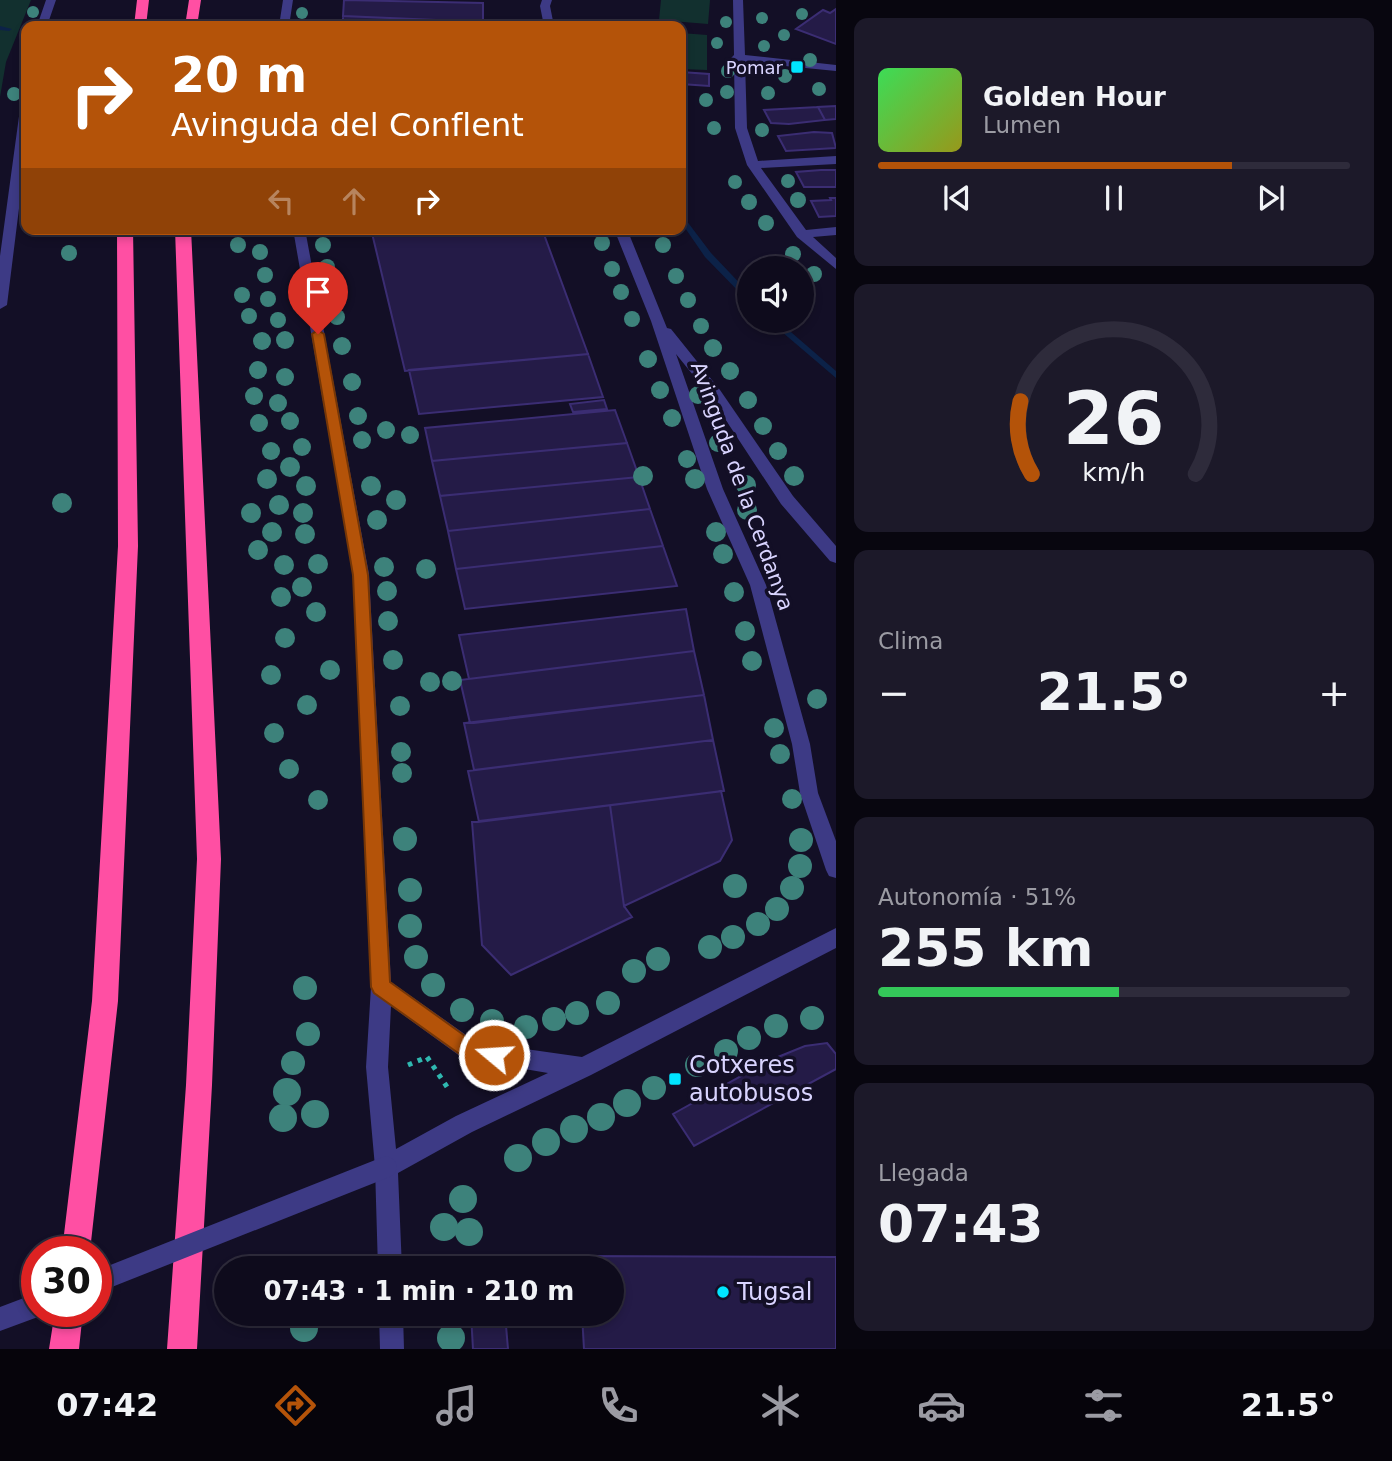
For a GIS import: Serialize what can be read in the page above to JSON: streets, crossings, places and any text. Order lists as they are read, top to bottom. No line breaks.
{"streets":{"street":["Avinguda de la Cerdanya"]},"places":{"transit":["Pomar","Cotxeres autobusos"],"other":["Tugsal"]},"page":{"turn":["20 m","Avinguda del Conflent"],"song":["Golden Hour","Lumen"],"tile":["Clima",["Autonomía · 51%","255 km"],["Llegada","07:43"]],"heat":["−","21.5°","+"],"limit":"30","trip":"07:43 · 1 min · 210 m","tabs":["07:42","21.5°"],"gauge":["26","km/h"]}}
